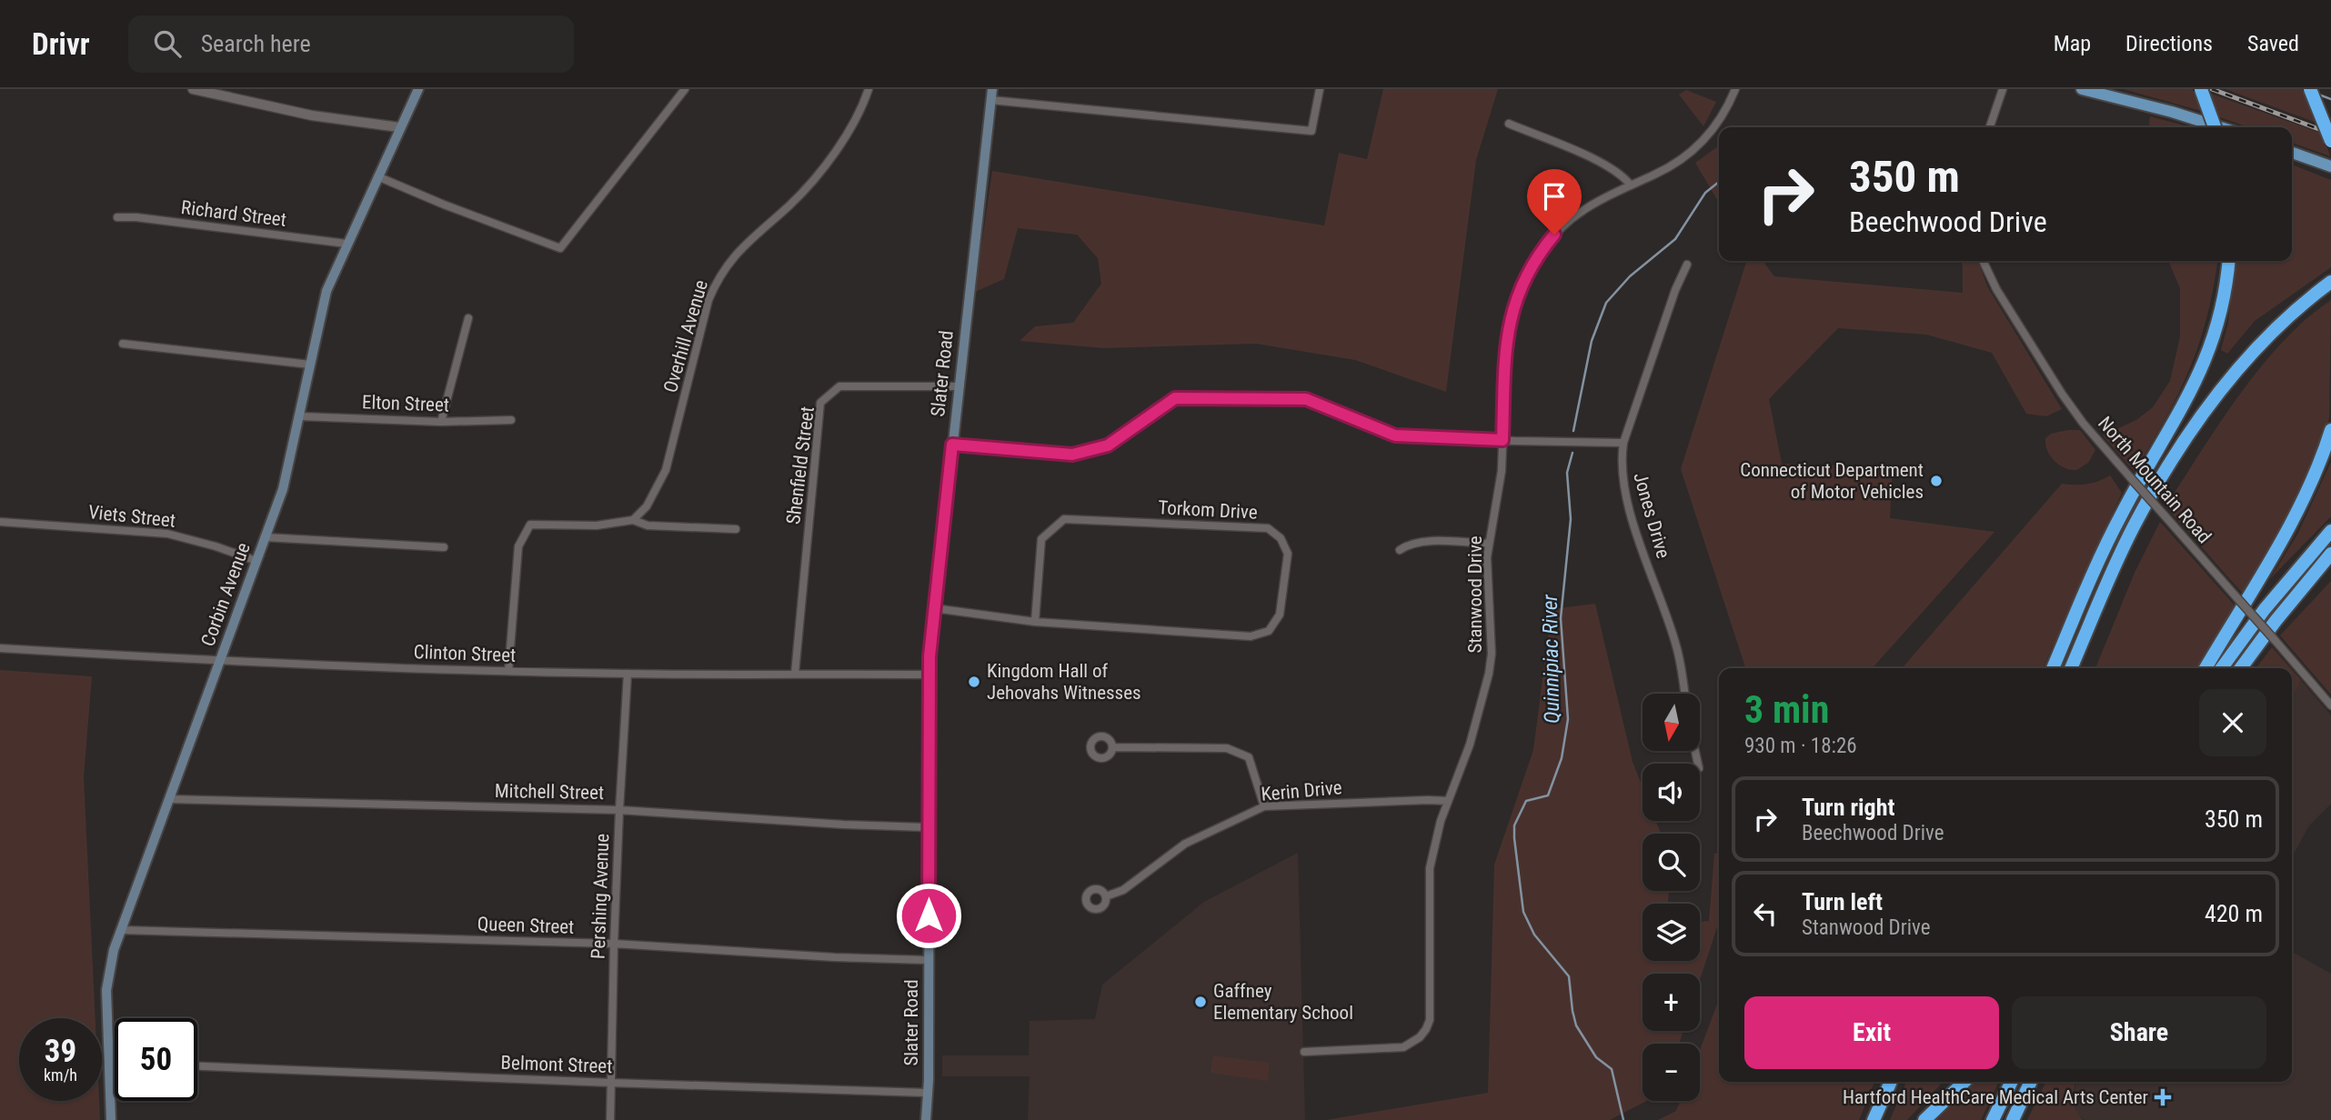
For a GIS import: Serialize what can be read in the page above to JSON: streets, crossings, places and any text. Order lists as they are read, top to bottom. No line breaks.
{"streets":{"main road":["Slater Road","Corbin Avenue"],"street":["Richard Street","Overhill Avenue","Elton Street","Shenfield Street","North Mountain Road","Torkom Drive","Jones Drive","Viets Street","Stanwood Drive","Clinton Street","Kerin Drive","Mitchell Street","Pershing Avenue","Queen Street","Belmont Street"]},"crossings":[["Richard Street","Corbin Avenue"],["Slater Road","Shenfield Street"],["Slater Road","Torkom Drive"],["Slater Road","Clinton Street"],["Slater Road","Mitchell Street"],["Slater Road","Queen Street"],["Slater Road","Belmont Street"],["Elton Street","Corbin Avenue"],["Shenfield Street","Clinton Street"],["Viets Street","Corbin Avenue"],["Corbin Avenue","Clinton Street"],["Corbin Avenue","Mitchell Street"],["Corbin Avenue","Queen Street"],["Stanwood Drive","Kerin Drive"],["Clinton Street","Pershing Avenue"],["Mitchell Street","Pershing Avenue"],["Pershing Avenue","Queen Street"],["Pershing Avenue","Belmont Street"]],"water":["Quinnipiac River"],"places":{"other":["Connecticut Department of Motor Vehicles","Kingdom Hall of Jehovahs Witnesses","Gaffney Elementary School"],"health":["Hartford HealthCare Medical Arts Center"]},"north":"bottom","page":{"header":"Drivr","search":"Search here","nav":["Map","Directions","Saved"],"turn":["350 m","Beechwood Drive"],"heading":["3 min","930 m · 18:26"],"map_buttons":["+","−"],"list":[{"name":"Turn right","note":"Beechwood Drive","value":"350 m"},{"name":"Turn left","note":"Stanwood Drive","value":"420 m"}],"buttons":["Exit","Share"],"speed":"39 km/h","limit":"50"}}
